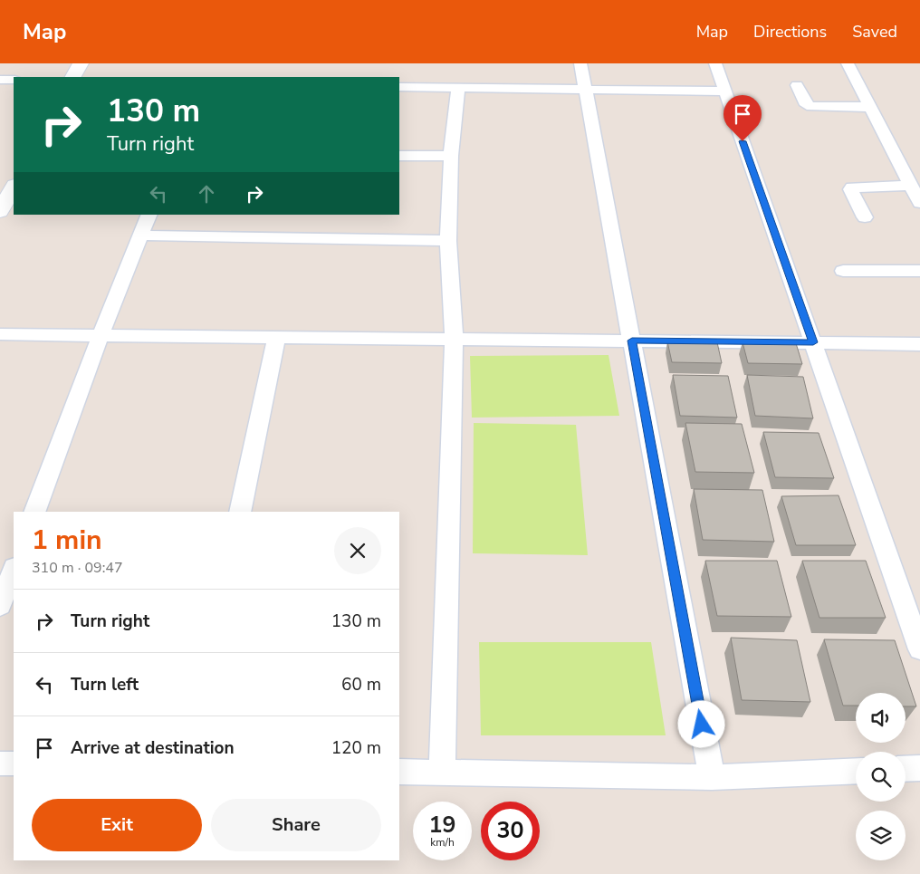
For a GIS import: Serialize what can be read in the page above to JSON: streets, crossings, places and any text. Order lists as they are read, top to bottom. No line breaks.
{"page":{"header":"Map","nav":["Map","Directions","Saved"],"turn":["130 m","Turn right"],"heading":["1 min","310 m · 09:47"],"list":[{"name":"Turn right","value":"130 m"},{"name":"Turn left","value":"60 m"},{"name":"Arrive at destination","value":"120 m"}],"buttons":["Exit","Share"],"speed":"19 km/h","limit":"30"}}
